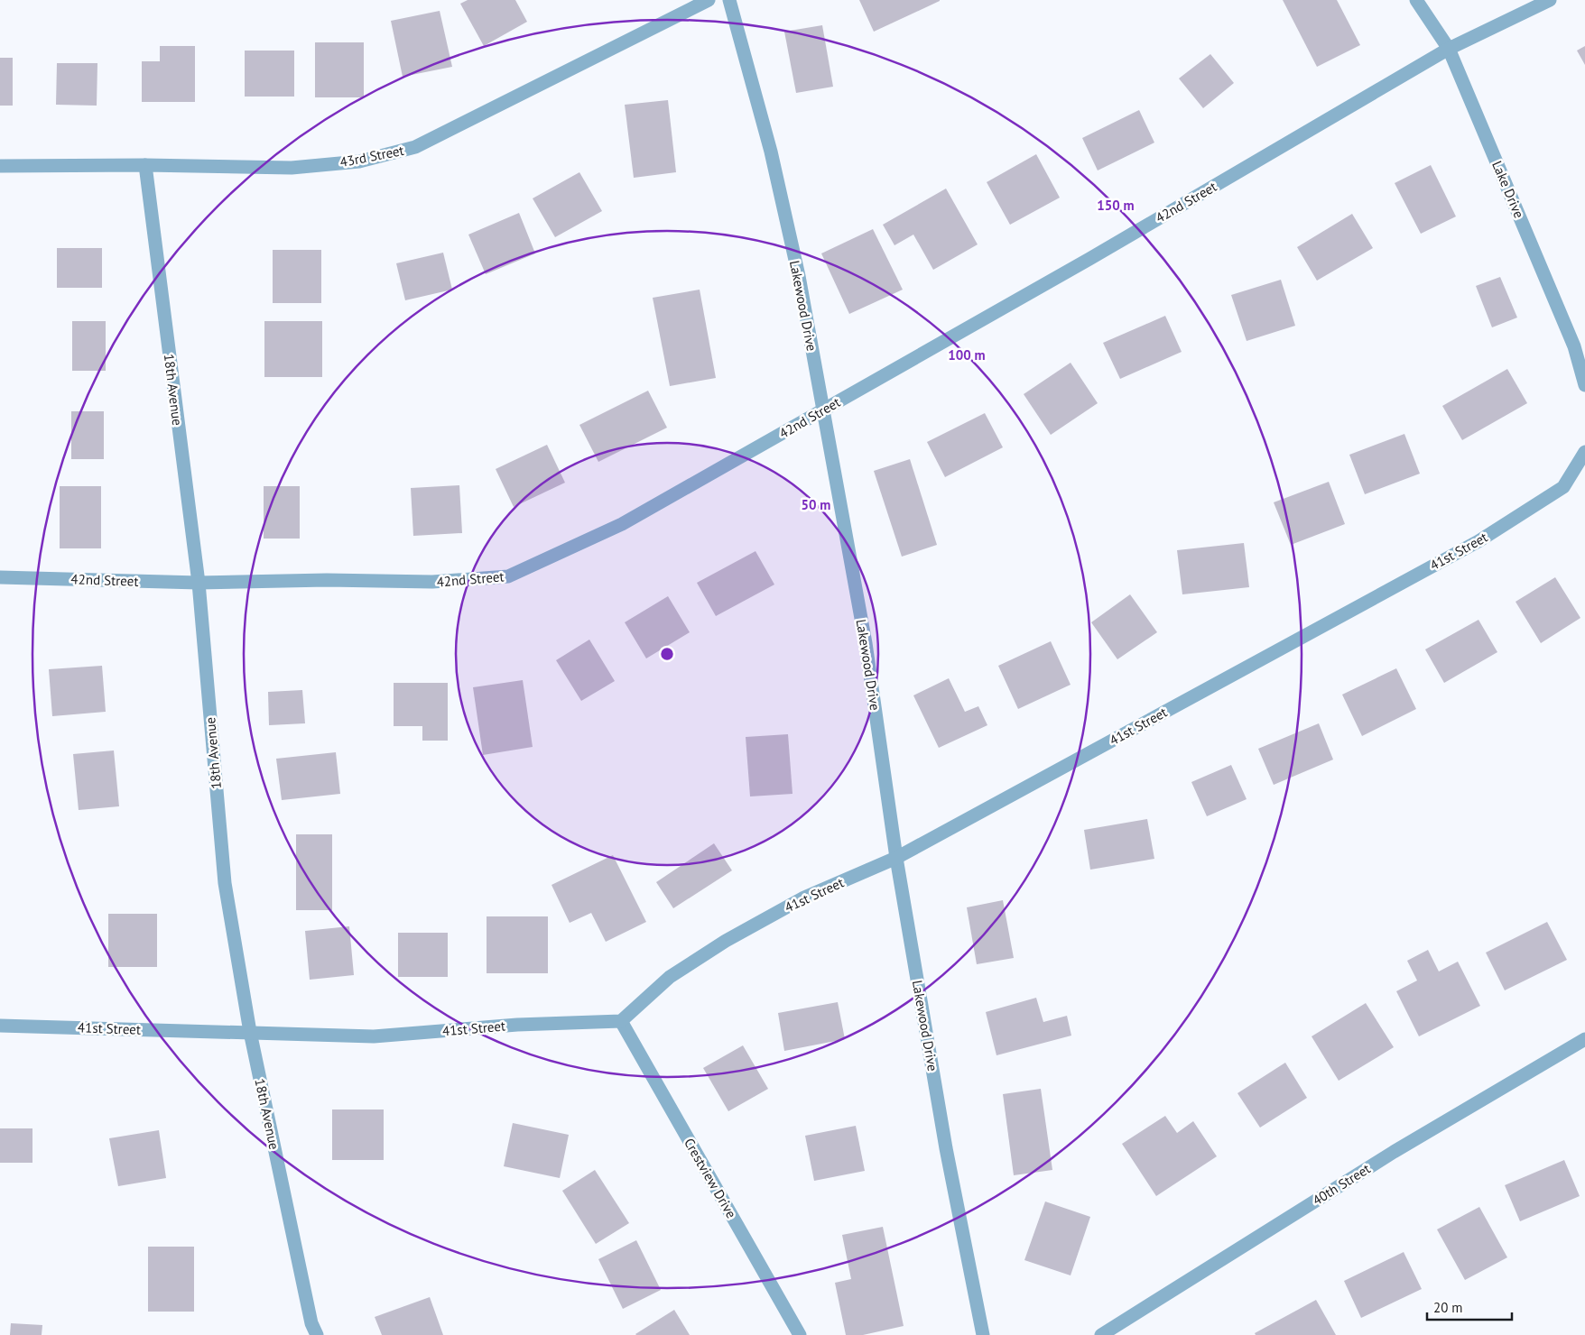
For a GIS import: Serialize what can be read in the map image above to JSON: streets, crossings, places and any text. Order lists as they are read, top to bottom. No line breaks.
{"streets":{"street":["43rd Street","Lake Drive","42nd Street","Lakewood Drive","18th Avenue","41st Street","Crestview Drive","40th Street"]},"crossings":[["43rd Street","18th Avenue"],["Lake Drive","42nd Street"],["42nd Street","Lakewood Drive"],["42nd Street","18th Avenue"],["Lakewood Drive","41st Street"],["18th Avenue","41st Street"],["41st Street","Crestview Drive"]],"scale_bar":"20 m","rings":["150 m","100 m","50 m"]}
